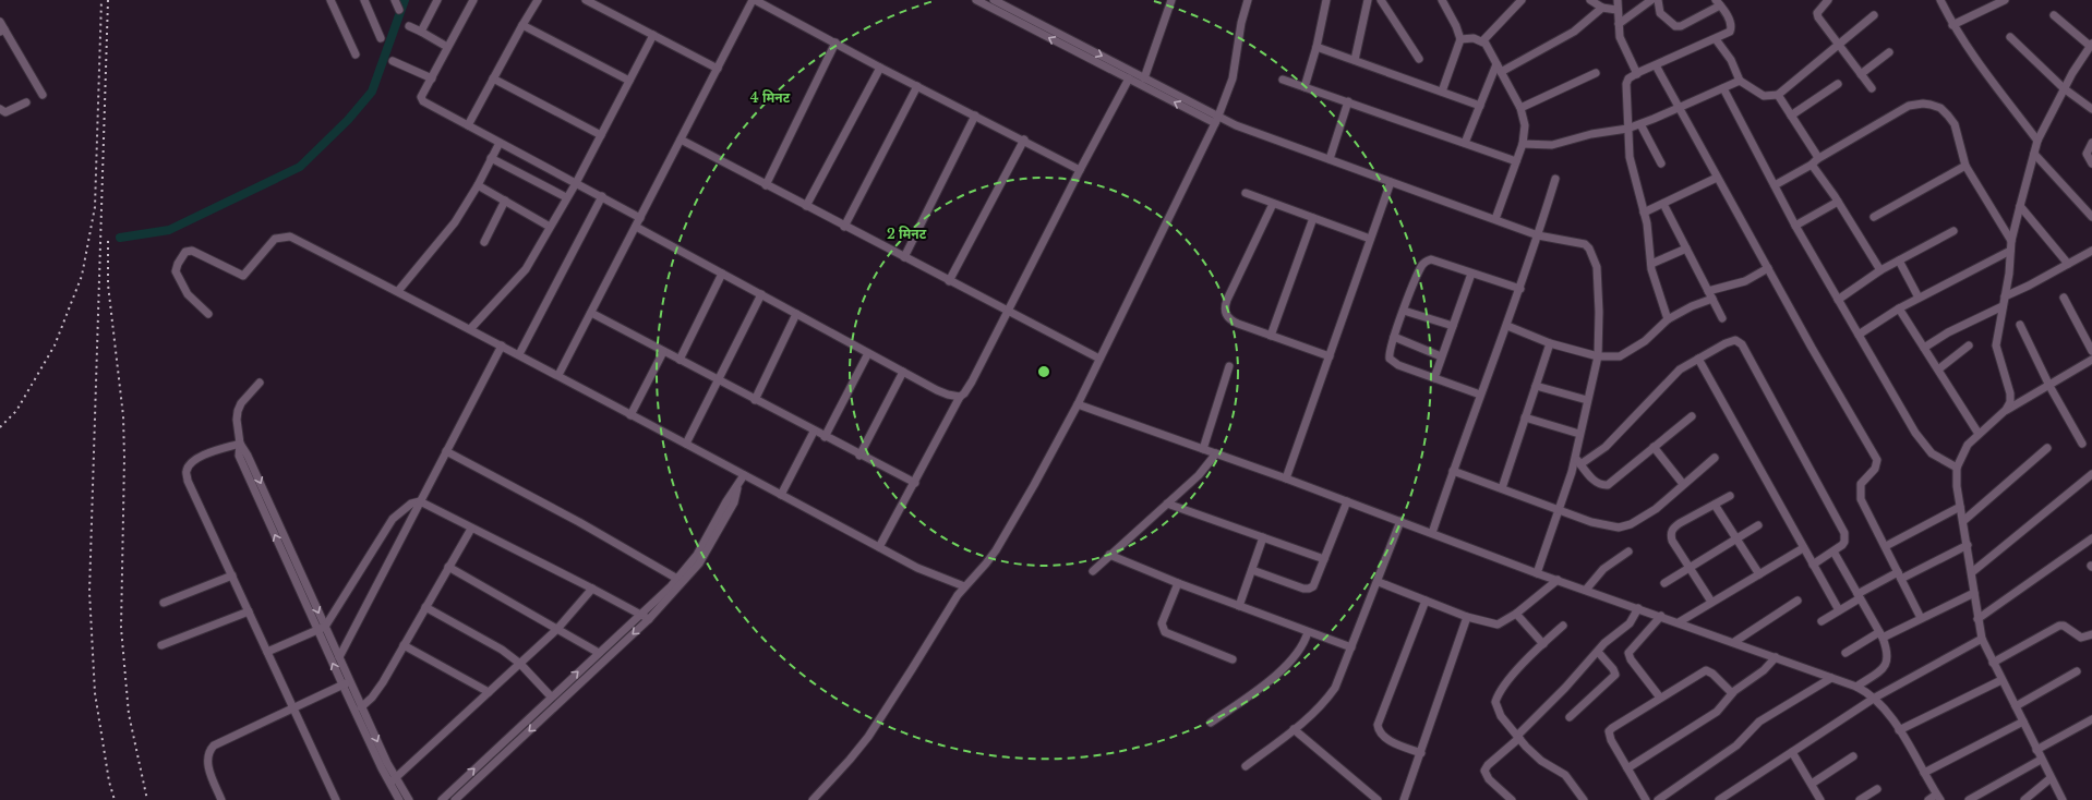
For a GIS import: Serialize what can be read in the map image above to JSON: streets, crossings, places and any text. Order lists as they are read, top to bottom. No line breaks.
{"rings":["4 मिनट","2 मिनट"]}
